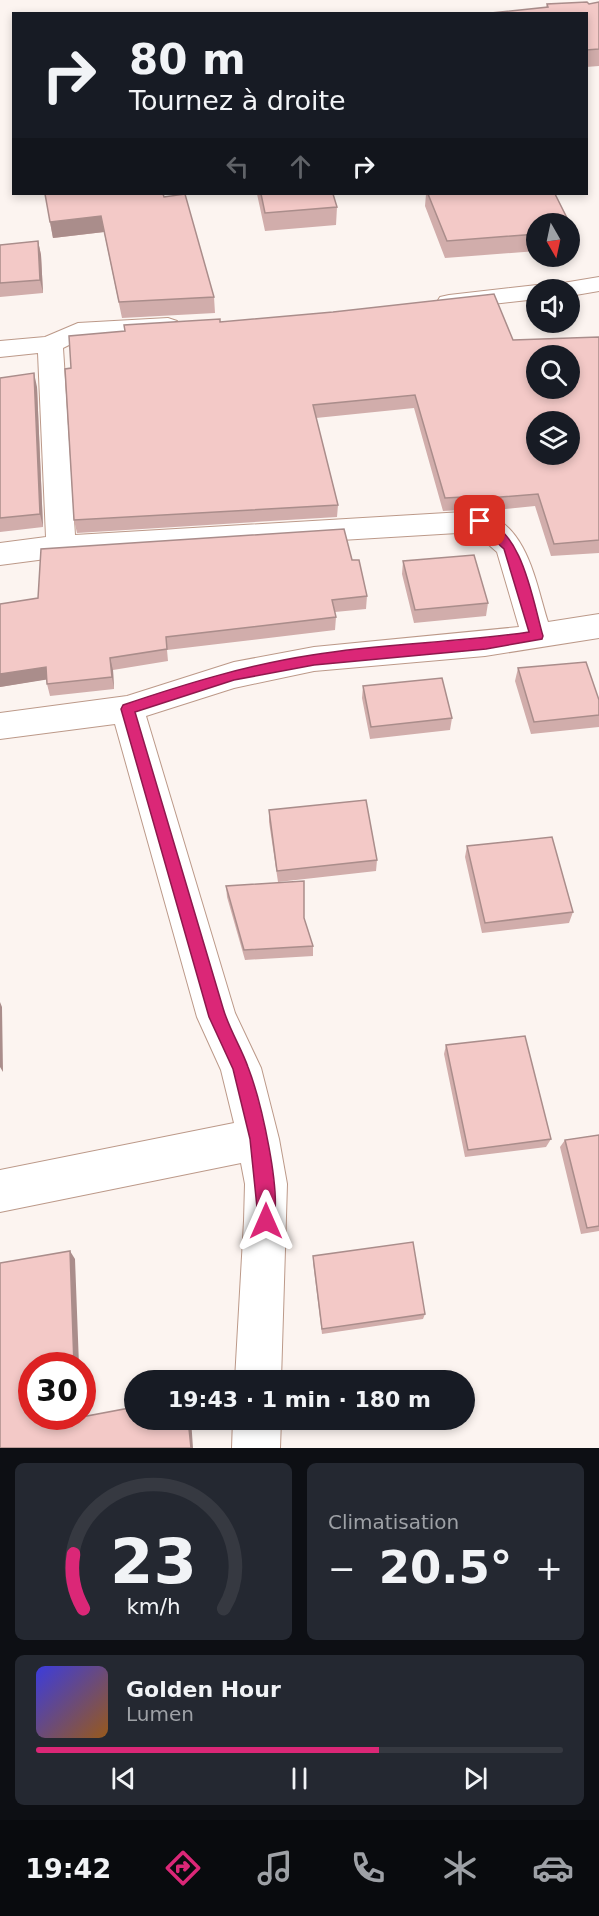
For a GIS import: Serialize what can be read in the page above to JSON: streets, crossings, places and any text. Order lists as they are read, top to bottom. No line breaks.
{"north":"bottom","page":{"turn":["80 m","Tournez à droite"],"limit":"30","trip":"19:43 · 1 min · 180 m","tile":"Climatisation","heat":["−","20.5°","+"],"song":["Golden Hour","Lumen"],"tabs":"19:42","gauge":["23","km/h"]}}
